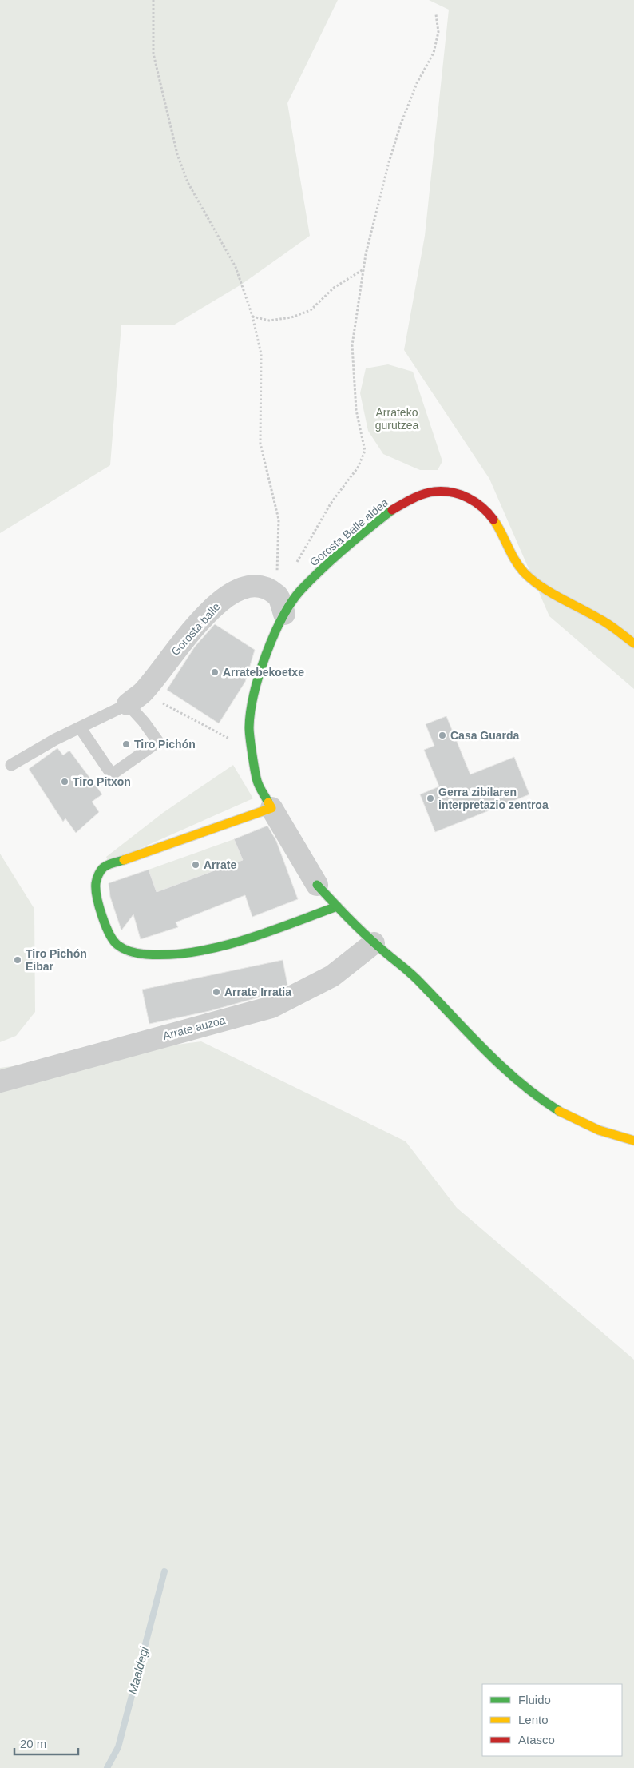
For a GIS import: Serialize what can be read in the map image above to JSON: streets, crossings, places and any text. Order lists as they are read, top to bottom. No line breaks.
{"streets":{"street":["Gorosta Balle aldea","Gorosta balle","Arrate auzoa"]},"crossings":[["Gorosta Balle aldea","Gorosta balle"]],"water":["Maaldegi"],"parks":["Arrateko gurutzea"],"places":["Arratebekoetxe","Casa Guarda","Tiro Pichón","Tiro Pitxon","Gerra zibilaren interpretazio zentroa","Arrate","Tiro Pichón Eibar","Arrate Irratia"],"legend":["Fluido","Lento","Atasco"],"scale_bar":"20 m"}
